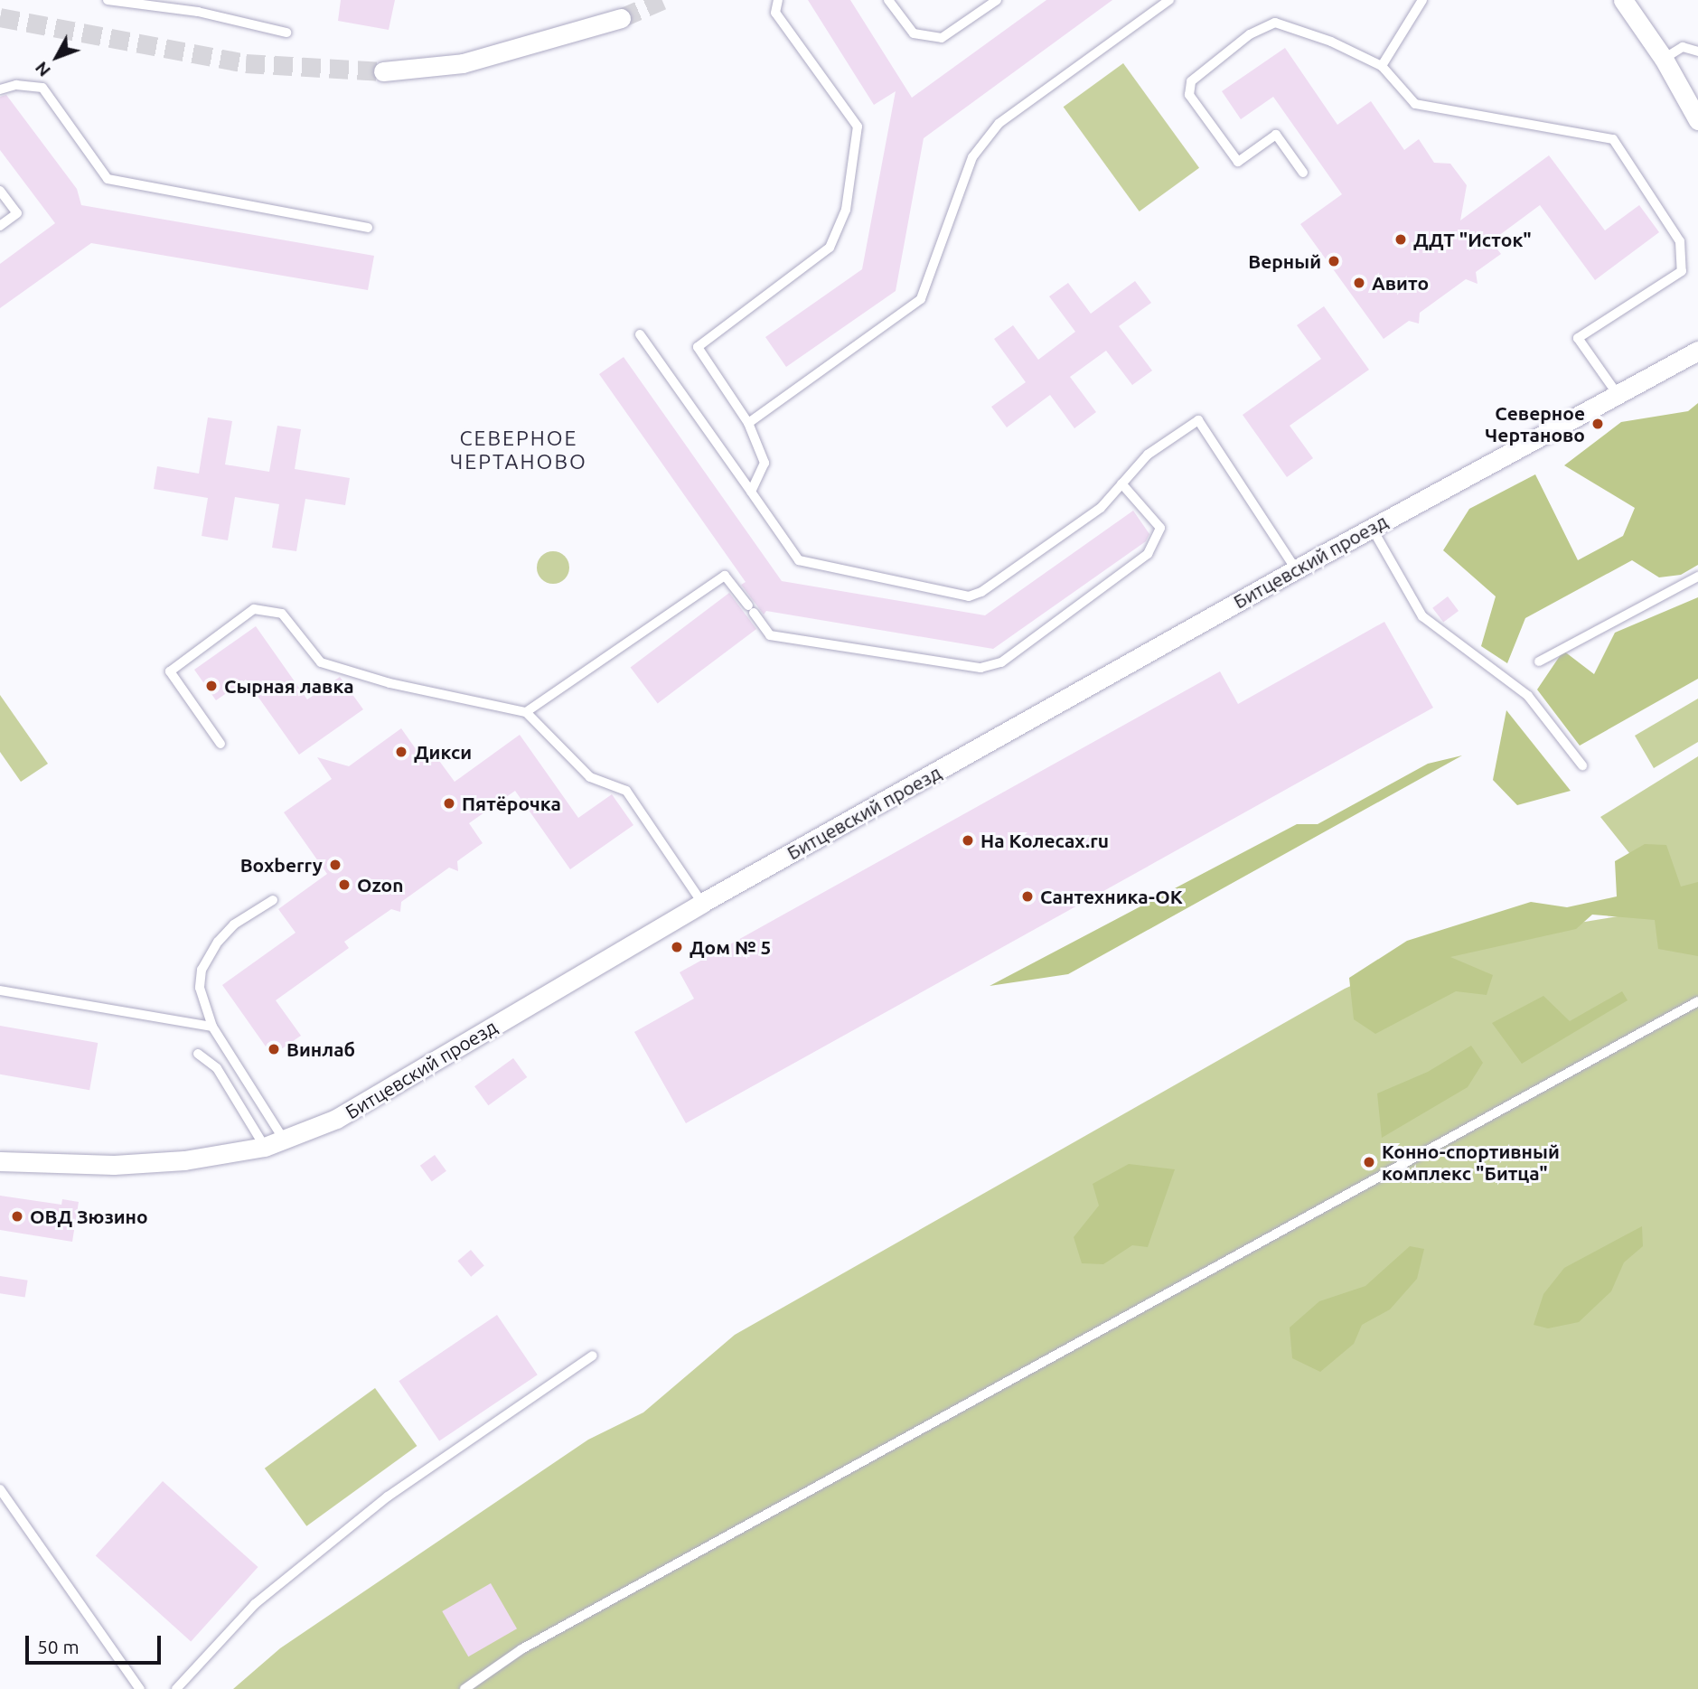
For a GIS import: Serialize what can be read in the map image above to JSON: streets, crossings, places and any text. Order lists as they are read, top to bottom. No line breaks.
{"streets":{"street":["Битцевский проезд"]},"districts":["СЕВЕРНОЕ ЧЕРТАНОВО"],"places":["ДДТ \"Исток\"","Верный","Авито","Северное Чертаново","Сырная лавка","Дикси","Пятёрочка","На Колесах.ru","Boxberry","Ozon","Сантехника-ОК","Дом № 5","Винлаб","Конно-спортивный комплекс \"Битца\"","ОВД Зюзино"],"scale_bar":"50 m","north":"bottom left"}
